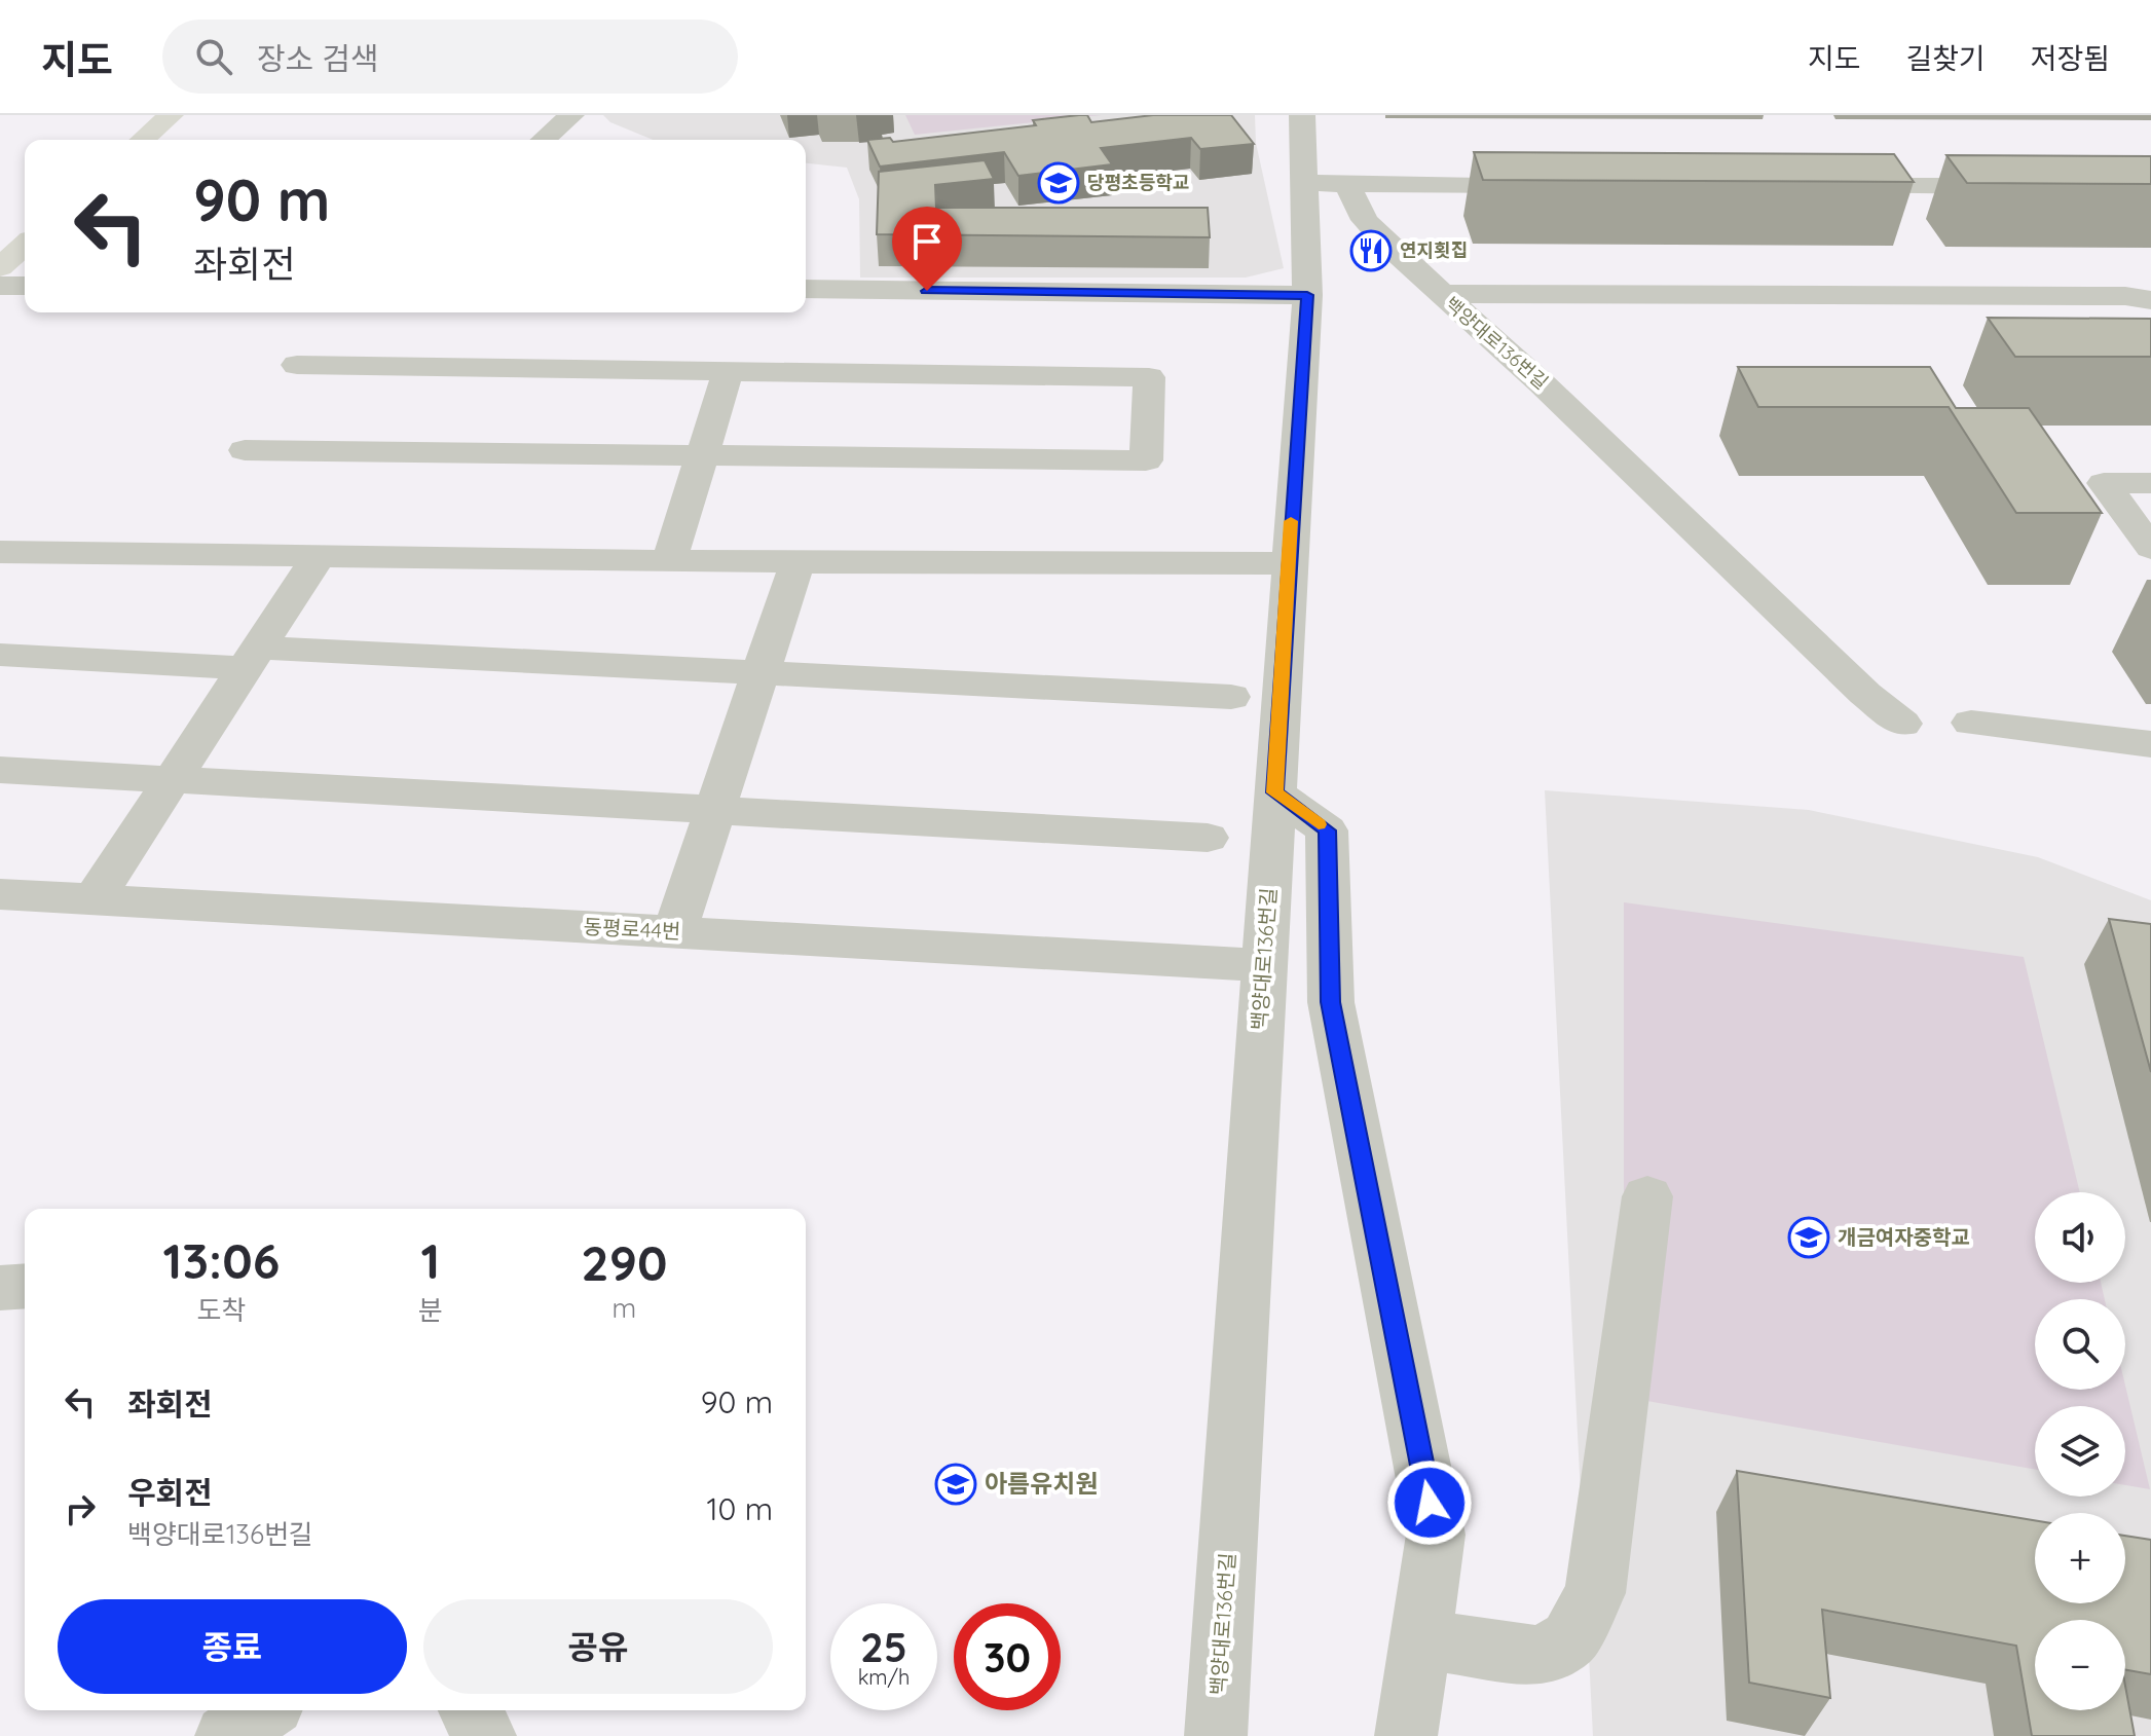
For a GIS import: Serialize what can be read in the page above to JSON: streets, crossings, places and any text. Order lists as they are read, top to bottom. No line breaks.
{"streets":{"street":["백양대로136번길","동평로44번"]},"crossings":[["백양대로136번길","동평로44번"]],"places":{"school or university":["당평초등학교","개금여자중학교","아름유치원"],"restaurant":["연지횟집"]},"page":{"header":"지도","search":"장소 검색","nav":["지도","길찾기","저장됨"],"turn":["90 m","좌회전"],"map_buttons":["+","−"],"eta":["13:06","도착","1","분","290","m"],"list":[{"name":"좌회전","value":"90 m"},{"name":"우회전","note":"백양대로136번길","value":"10 m"}],"buttons":["종료","공유"],"speed":"25 km/h","limit":"30"}}
